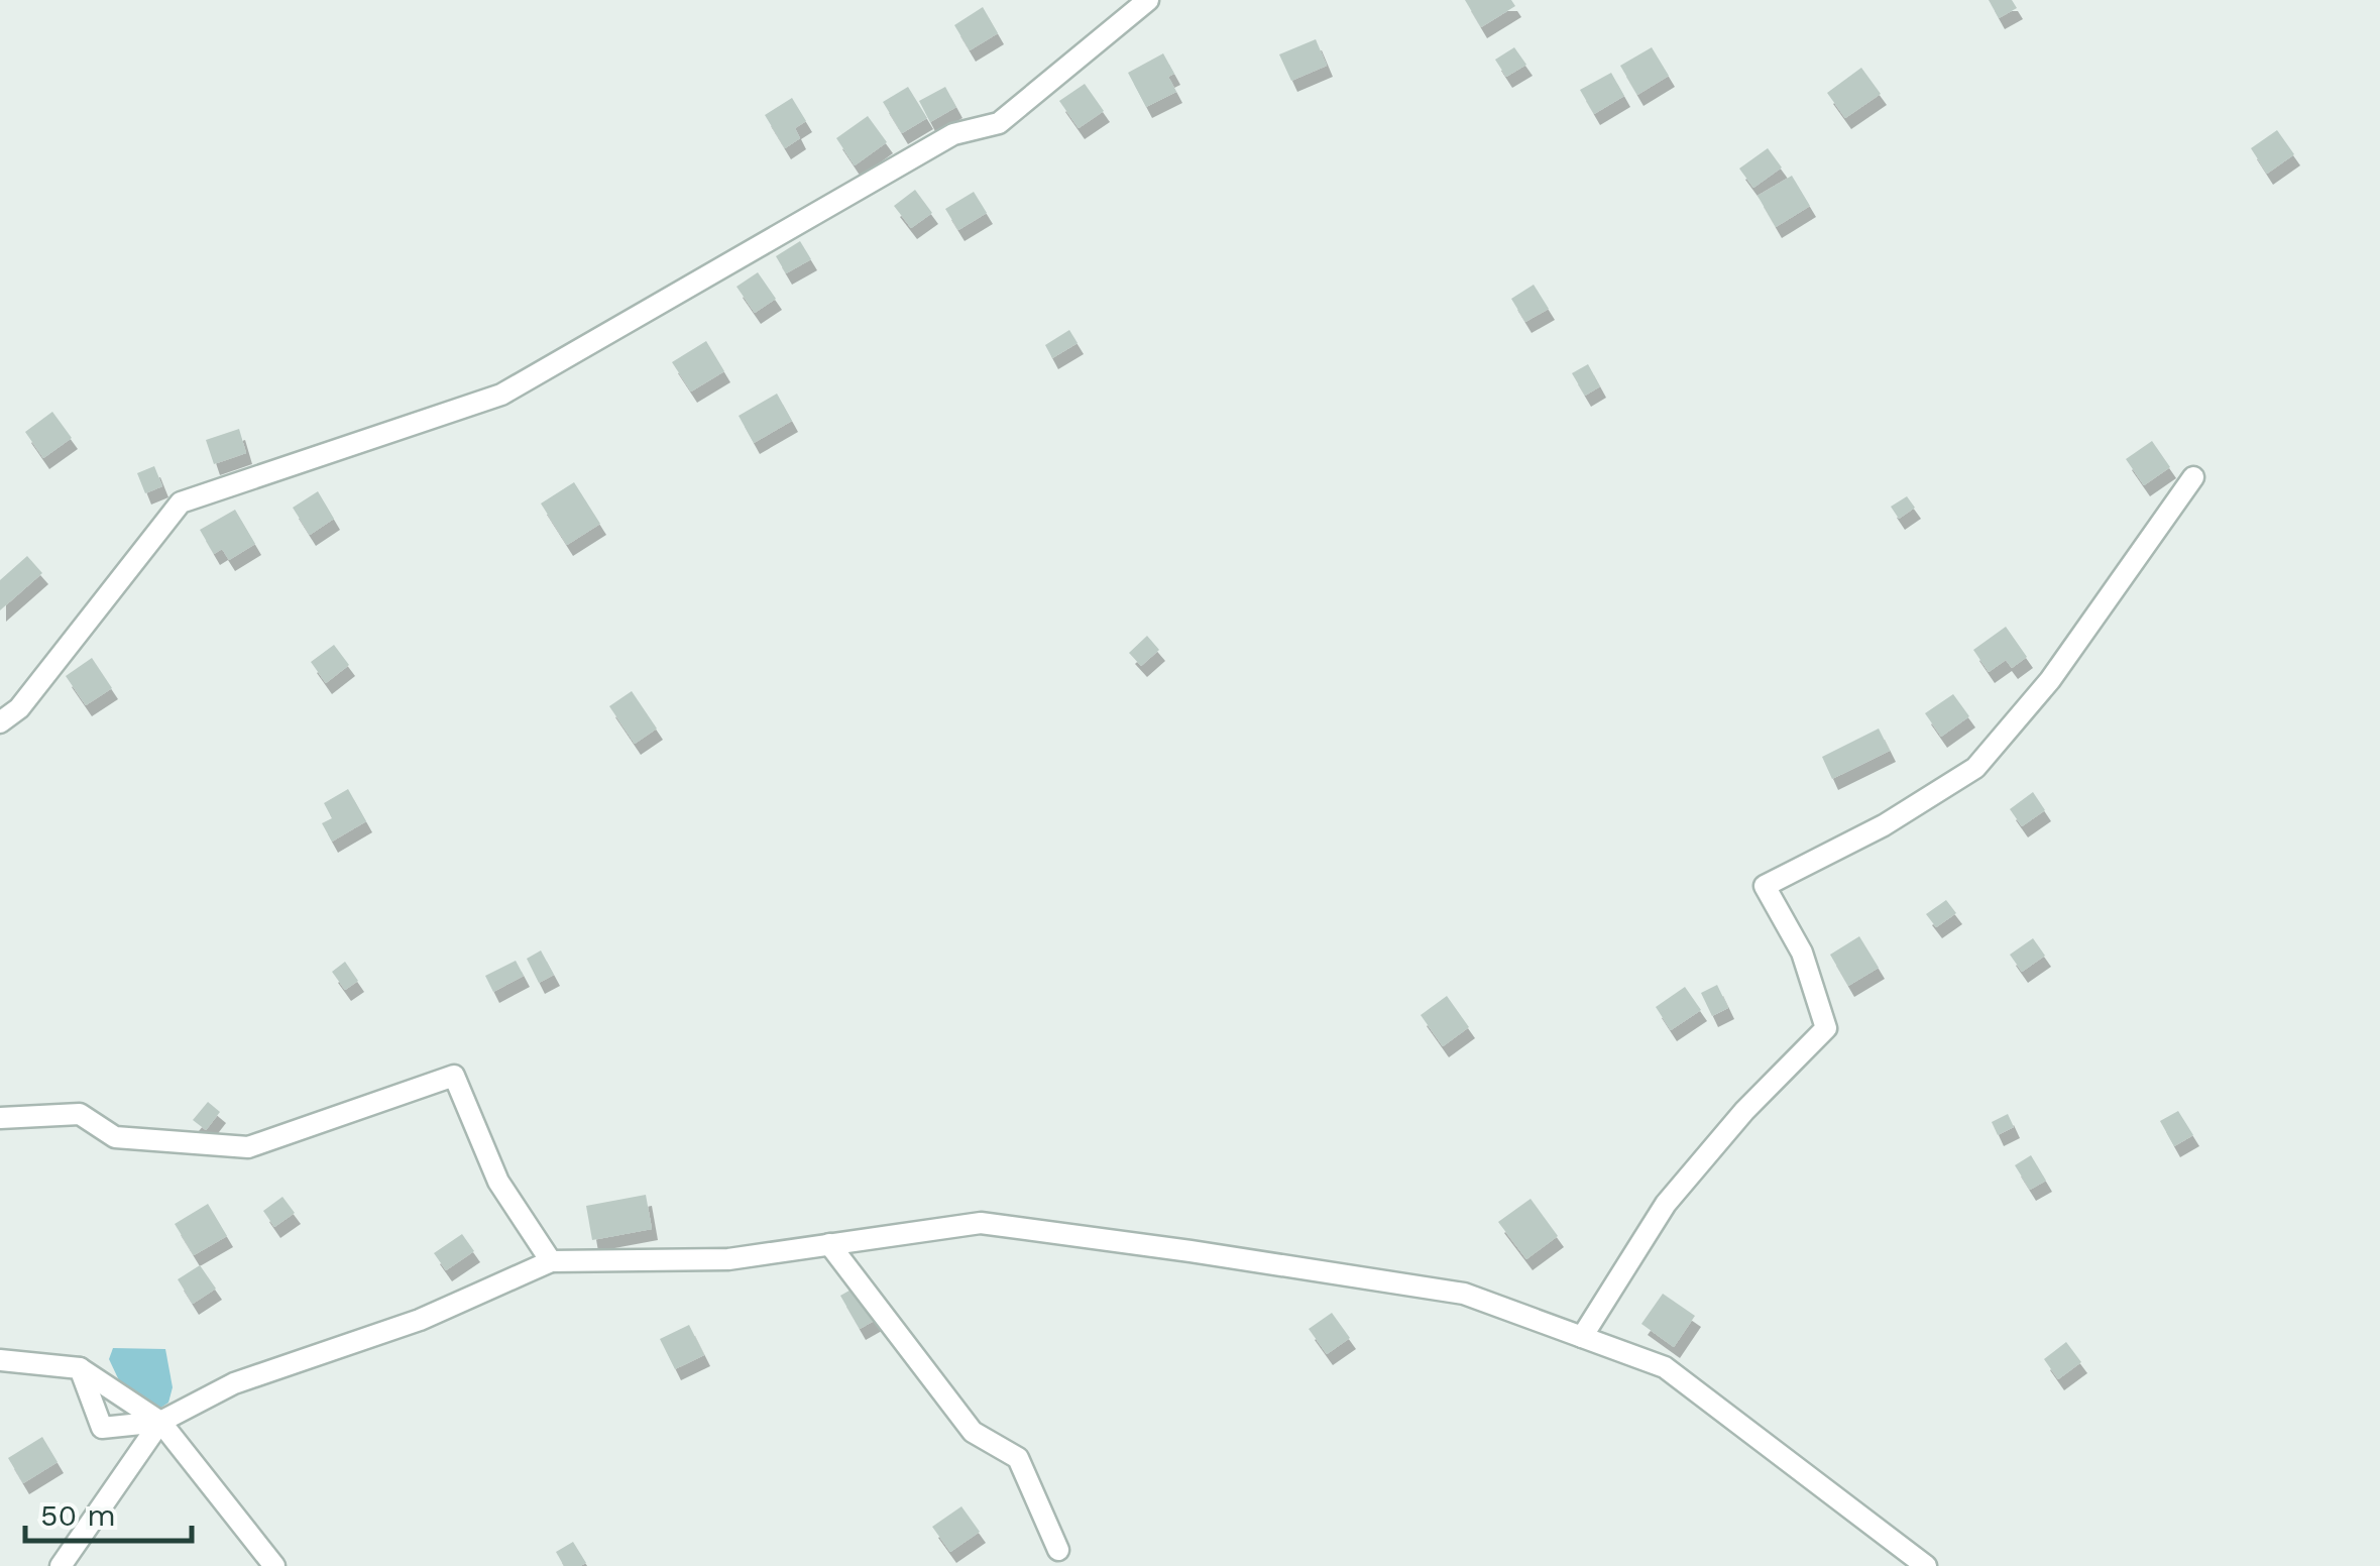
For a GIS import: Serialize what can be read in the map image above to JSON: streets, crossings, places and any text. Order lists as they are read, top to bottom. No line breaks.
{"scale_bar":"50 m"}
